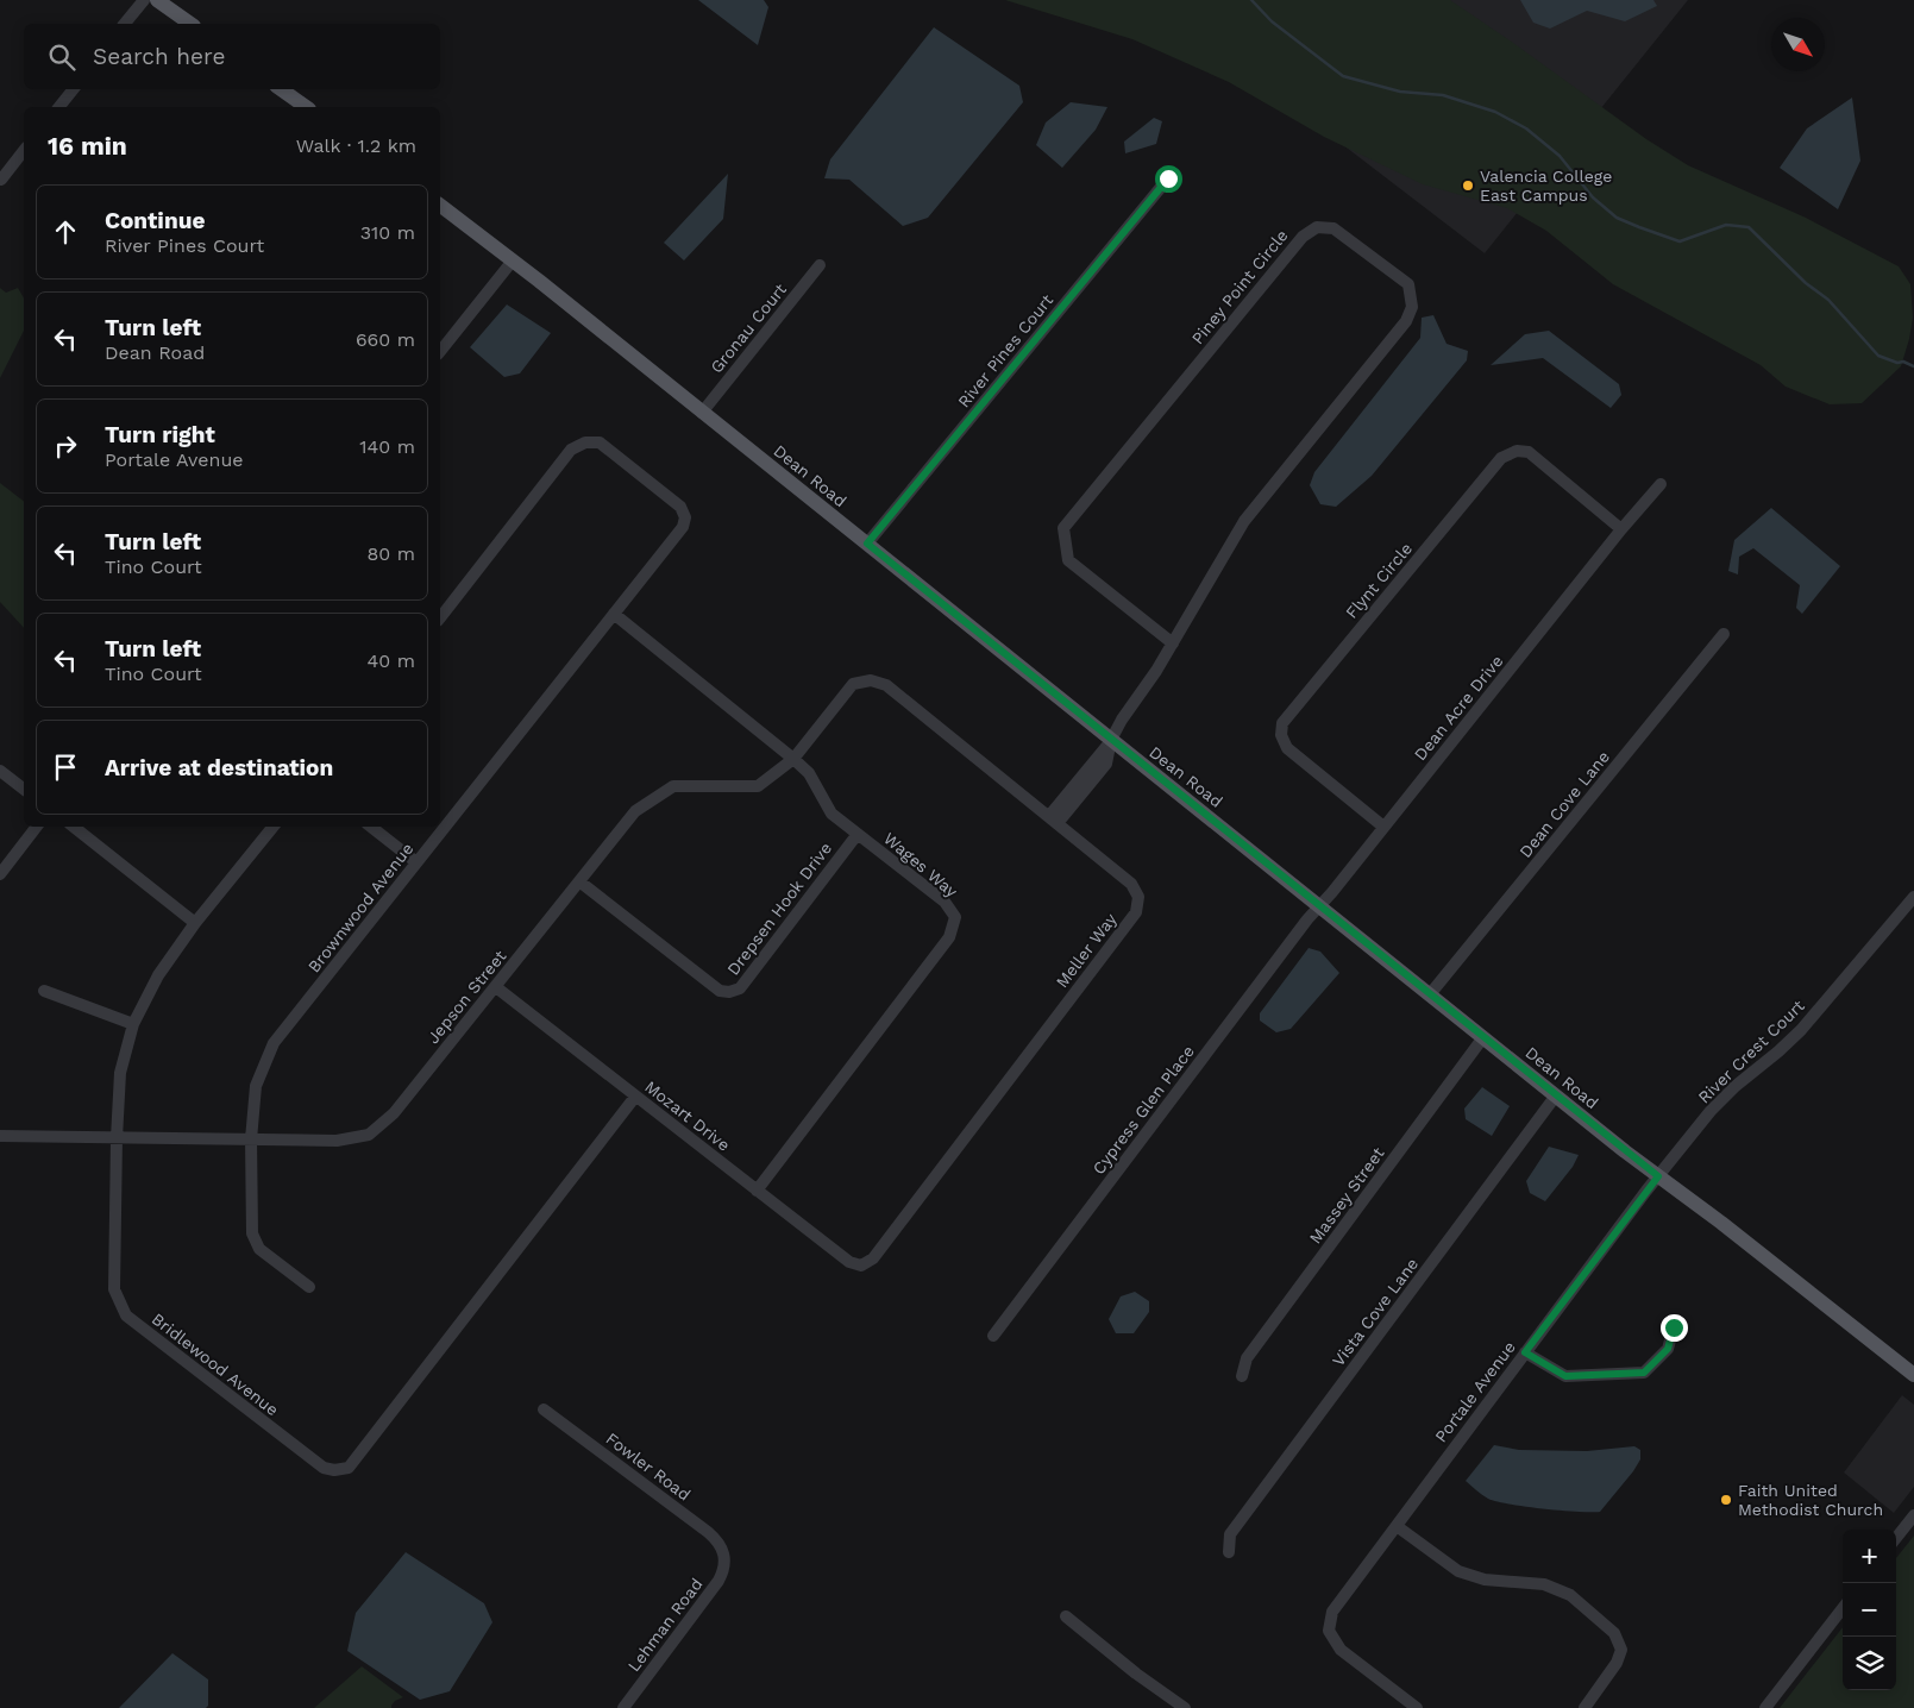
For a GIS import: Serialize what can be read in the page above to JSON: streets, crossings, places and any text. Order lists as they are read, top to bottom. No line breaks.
{"streets":{"main road":["Dean Road"],"street":["Piney Point Circle","Gronau Court","River Pines Court","Flynt Circle","Dean Acre Drive","Dean Cove Lane","Wages Way","Brownwood Avenue","Drepsen Hook Drive","Meller Way","Jepson Street","River Crest Court","Cypress Glen Place","Mozart Drive","Massey Street","Vista Cove Lane","Bridlewood Avenue","Portale Avenue","Fowler Road","Lehman Road"]},"crossings":[["Piney Point Circle","Dean Road"],["Piney Point Circle","Meller Way"],["Gronau Court","Dean Road"],["River Pines Court","Dean Road"],["Dean Road","Dean Acre Drive"],["Dean Road","Dean Cove Lane"],["Dean Road","River Crest Court"],["Dean Road","Cypress Glen Place"],["Dean Road","Massey Street"],["Dean Road","Vista Cove Lane"],["Dean Road","Portale Avenue"],["Flynt Circle","Dean Acre Drive"],["Dean Acre Drive","Cypress Glen Place"],["Wages Way","Brownwood Avenue"],["Wages Way","Drepsen Hook Drive"],["Wages Way","Jepson Street"],["Wages Way","Mozart Drive"],["Brownwood Avenue","Jepson Street"],["Drepsen Hook Drive","Jepson Street"],["Meller Way","Jepson Street"],["Meller Way","Mozart Drive"],["Jepson Street","Mozart Drive"],["Jepson Street","Bridlewood Avenue"],["River Crest Court","Portale Avenue"],["Mozart Drive","Bridlewood Avenue"],["Fowler Road","Lehman Road"]],"places":["Valencia College East Campus","Faith United Methodist Church"],"north":"bottom right","page":{"search":"Search here","heading":["16 min","Walk · 1.2 km"],"list":[["Continue","River Pines Court","310 m"],["Turn left","Dean Road","660 m"],["Turn right","Portale Avenue","140 m"],["Turn left","Tino Court","80 m"],["Turn left","Tino Court","40 m"],"Arrive at destination"],"map_buttons":["+","−"]}}
